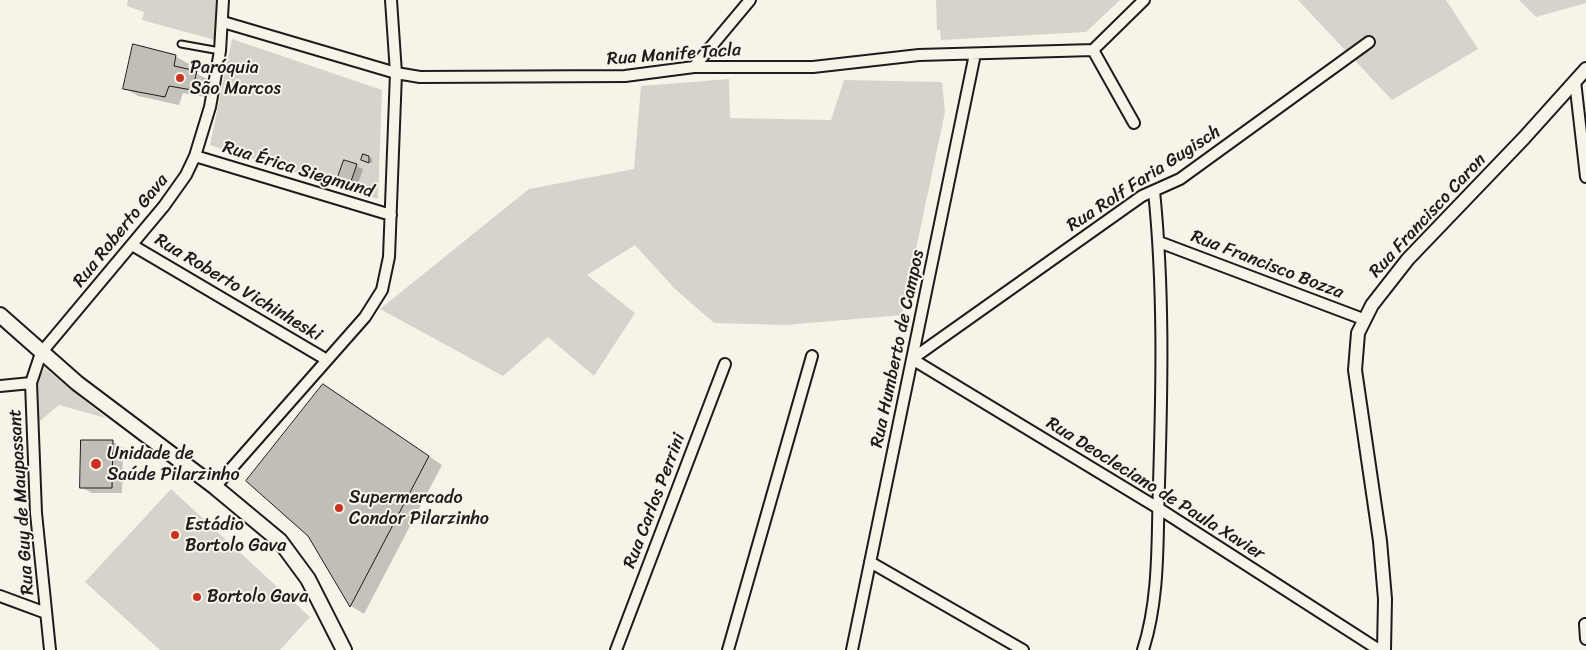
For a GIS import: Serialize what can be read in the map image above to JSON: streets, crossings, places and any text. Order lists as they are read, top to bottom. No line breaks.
{"streets":{"street":["Rua Manife Tacla","Rua Érica Siegmund","Rua Rolf Faria Gugisch","Rua Francisco Caron","Rua Roberto Gava","Rua Francisco Bozza","Rua Roberto Vichinheski","Rua Humberto de Campos","Rua Deocleciano de Paula Xavier","Rua Carlos Perrini","Rua Guy de Maupassant"]},"crossings":[["Rua Manife Tacla","Rua Roberto Gava"],["Rua Manife Tacla","Rua Humberto de Campos"],["Rua Érica Siegmund","Rua Roberto Gava"],["Rua Rolf Faria Gugisch","Rua Humberto de Campos"],["Rua Rolf Faria Gugisch","Rua Deocleciano de Paula Xavier"],["Rua Francisco Caron","Rua Francisco Bozza"],["Rua Roberto Gava","Rua Roberto Vichinheski"],["Rua Roberto Gava","Rua Guy de Maupassant"],["Rua Humberto de Campos","Rua Deocleciano de Paula Xavier"]],"places":["Paróquia São Marcos","Unidade de Saúde Pilarzinho","Supermercado Condor Pilarzinho","Estádio Bortolo Gava","Bortolo Gava"]}
